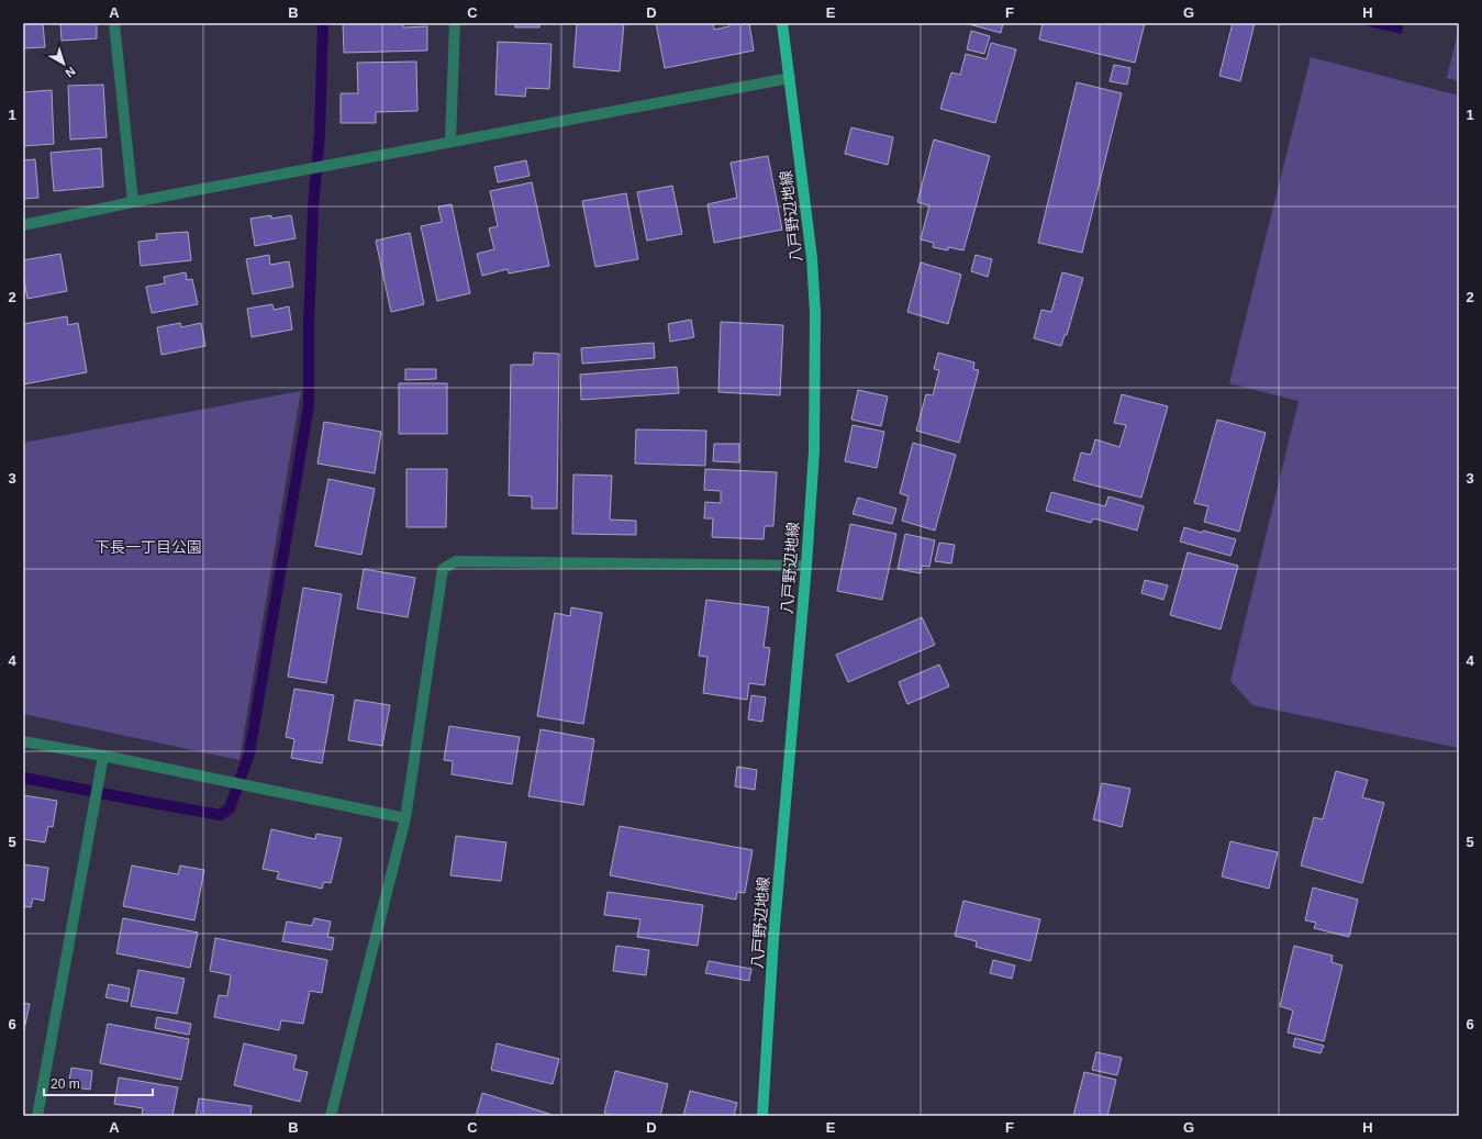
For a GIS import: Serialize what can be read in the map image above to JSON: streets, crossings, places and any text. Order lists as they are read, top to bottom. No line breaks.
{"streets":{"main road":["八戸野辺地線"]},"parks":["下長一丁目公園"],"scale_bar":"20 m","north":"bottom right","grid":{"columns":["A","B","C","D","E","F","G","H"],"rows":["1","2","3","4","5","6"]}}
